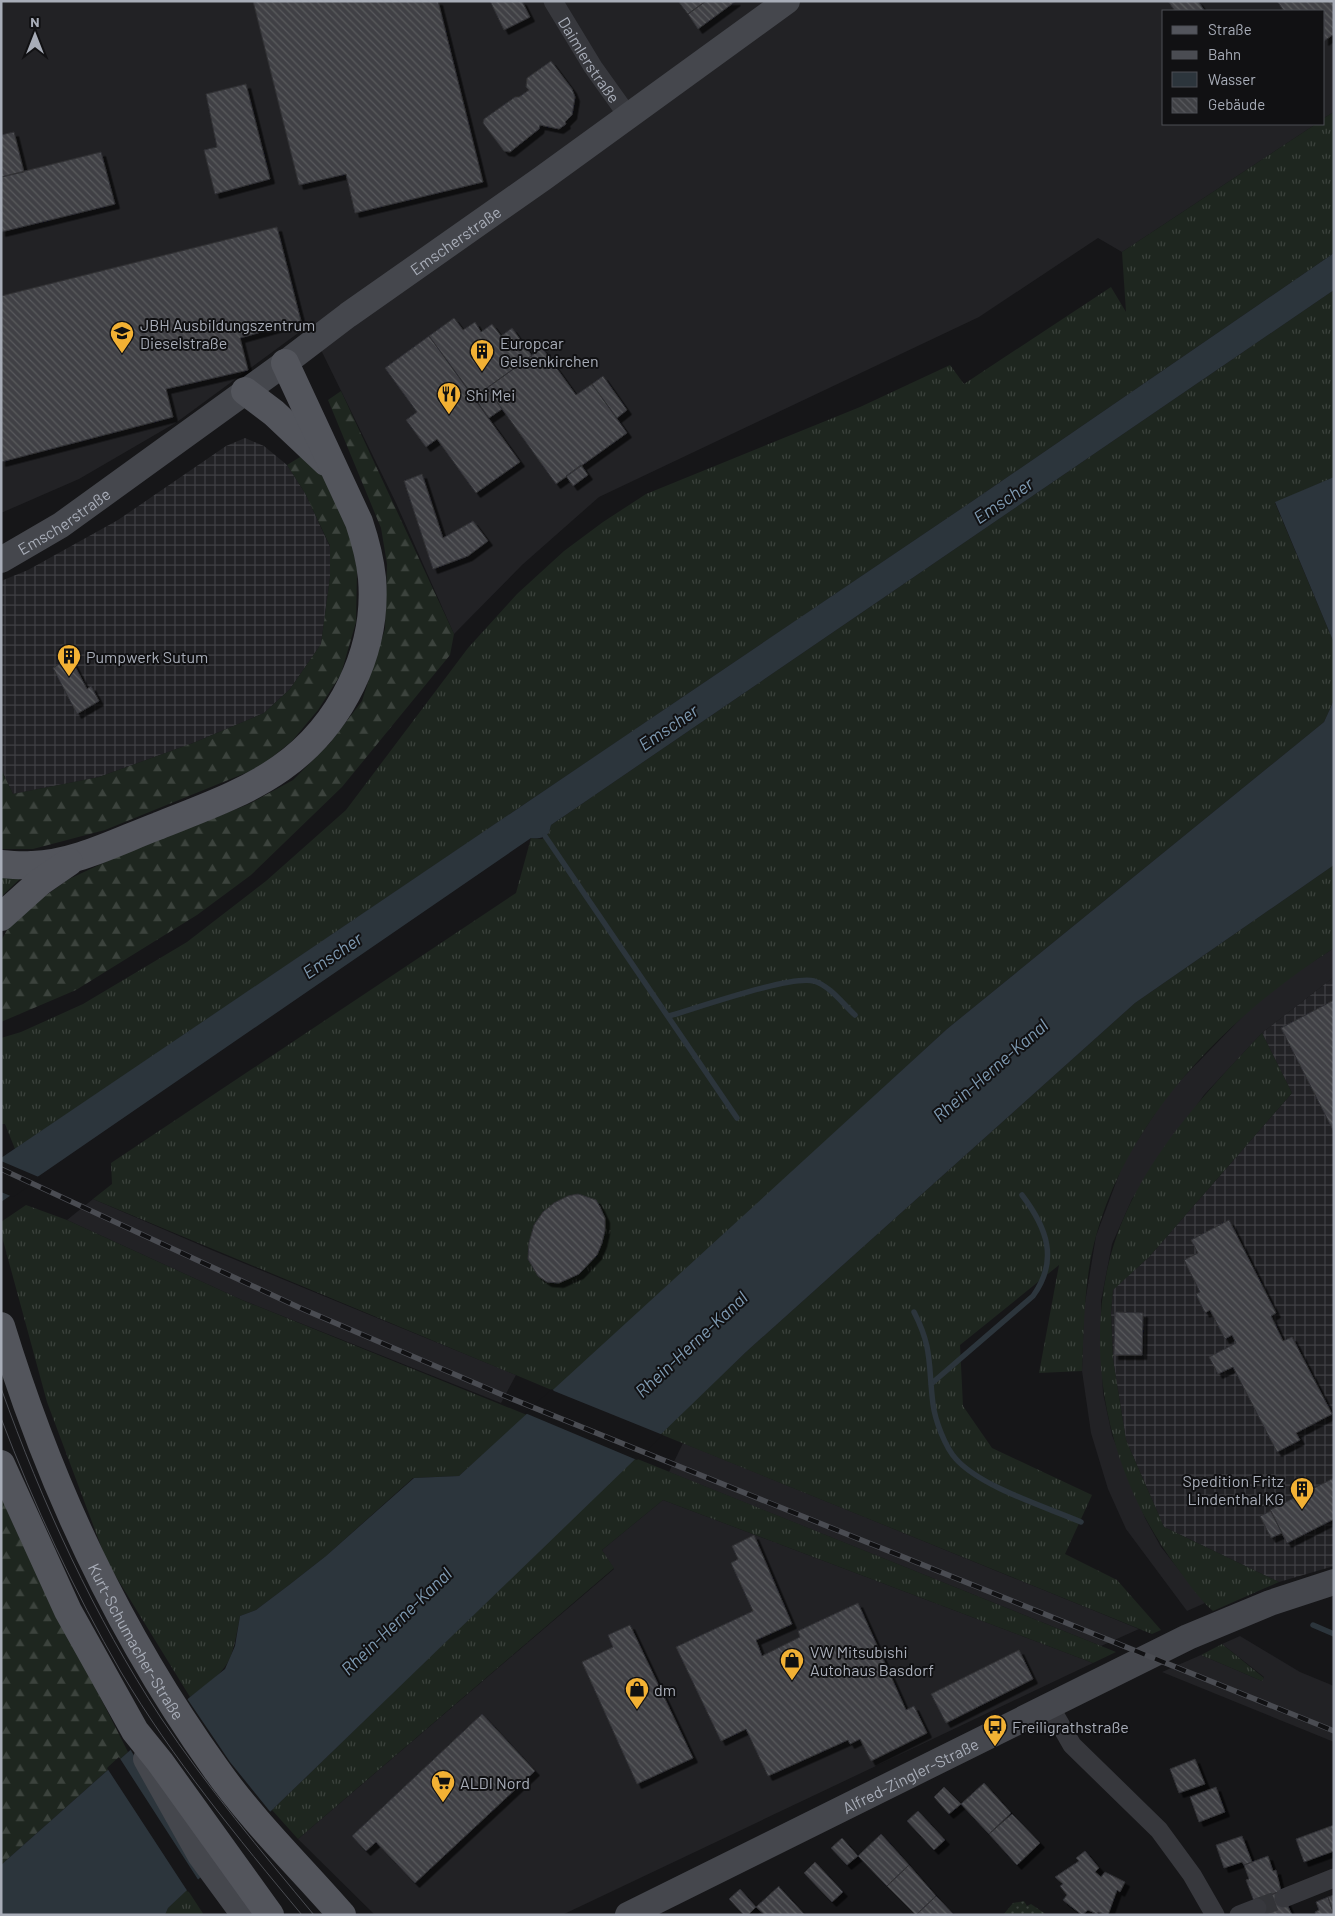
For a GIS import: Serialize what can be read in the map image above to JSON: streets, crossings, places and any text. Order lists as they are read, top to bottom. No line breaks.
{"streets":{"main road":["Kurt-Schumacher-Straße"],"street":["Daimlerstraße","Emscherstraße","Alfred-Zingler-Straße"]},"crossings":[["Daimlerstraße","Emscherstraße"]],"water":["Emscher","Rhein-Herne-Kanal"],"places":{"school or university":["JBH Ausbildungszentrum Dieselstraße"],"building":["Europcar Gelsenkirchen","Pumpwerk Sutum","Spedition Fritz Lindenthal KG"],"restaurant":["Shi Mei"],"shop":["VW Mitsubishi Autohaus Basdorf","dm"],"bus stop":["Freiligrathstraße"],"supermarket":["ALDI Nord"]},"legend":["Straße","Bahn","Wasser","Gebäude"],"north":"top"}
